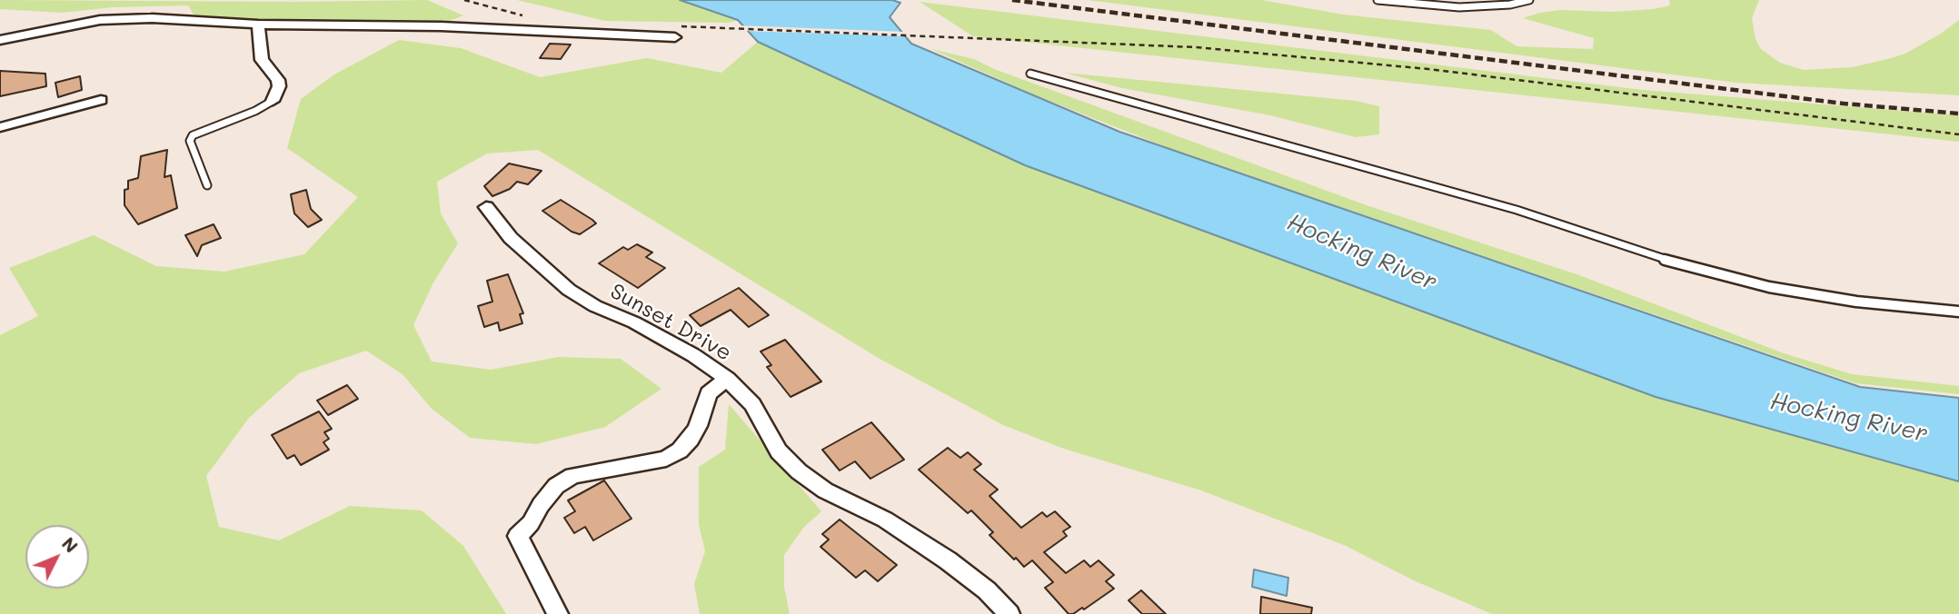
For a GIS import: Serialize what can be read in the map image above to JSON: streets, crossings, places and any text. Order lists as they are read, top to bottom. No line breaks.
{"streets":{"street":["Sunset Drive"]},"water":["Hocking River"],"north":"top right"}
